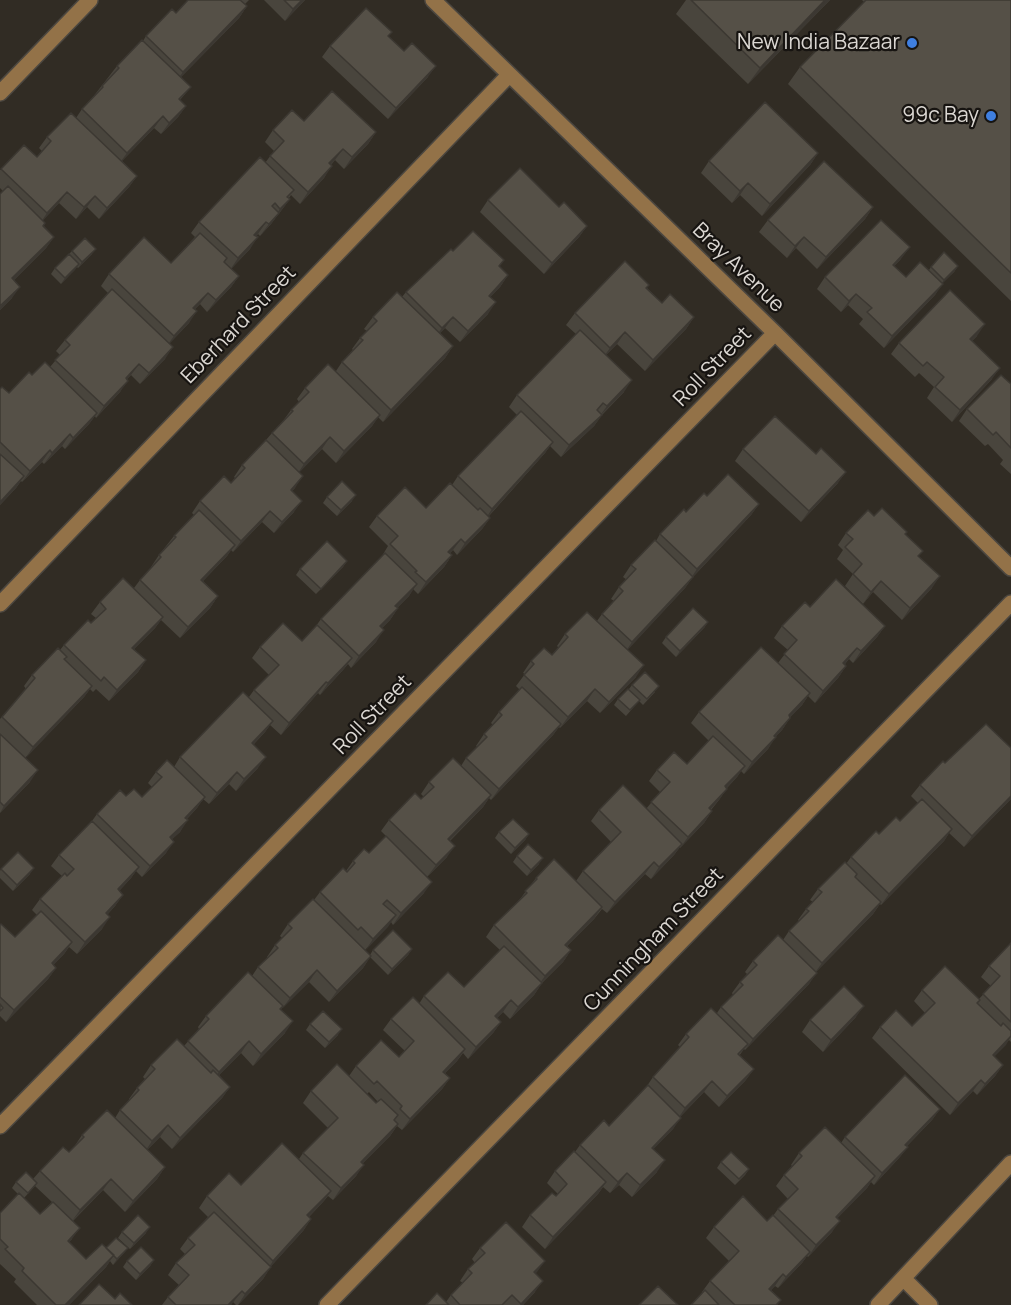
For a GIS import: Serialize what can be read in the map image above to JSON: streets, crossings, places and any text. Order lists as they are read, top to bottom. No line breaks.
{"streets":{"street":["Bray Avenue","Eberhard Street","Roll Street","Cunningham Street"]},"crossings":[["Bray Avenue","Eberhard Street"],["Bray Avenue","Roll Street"]],"places":["New India Bazaar","99c Bay"]}
